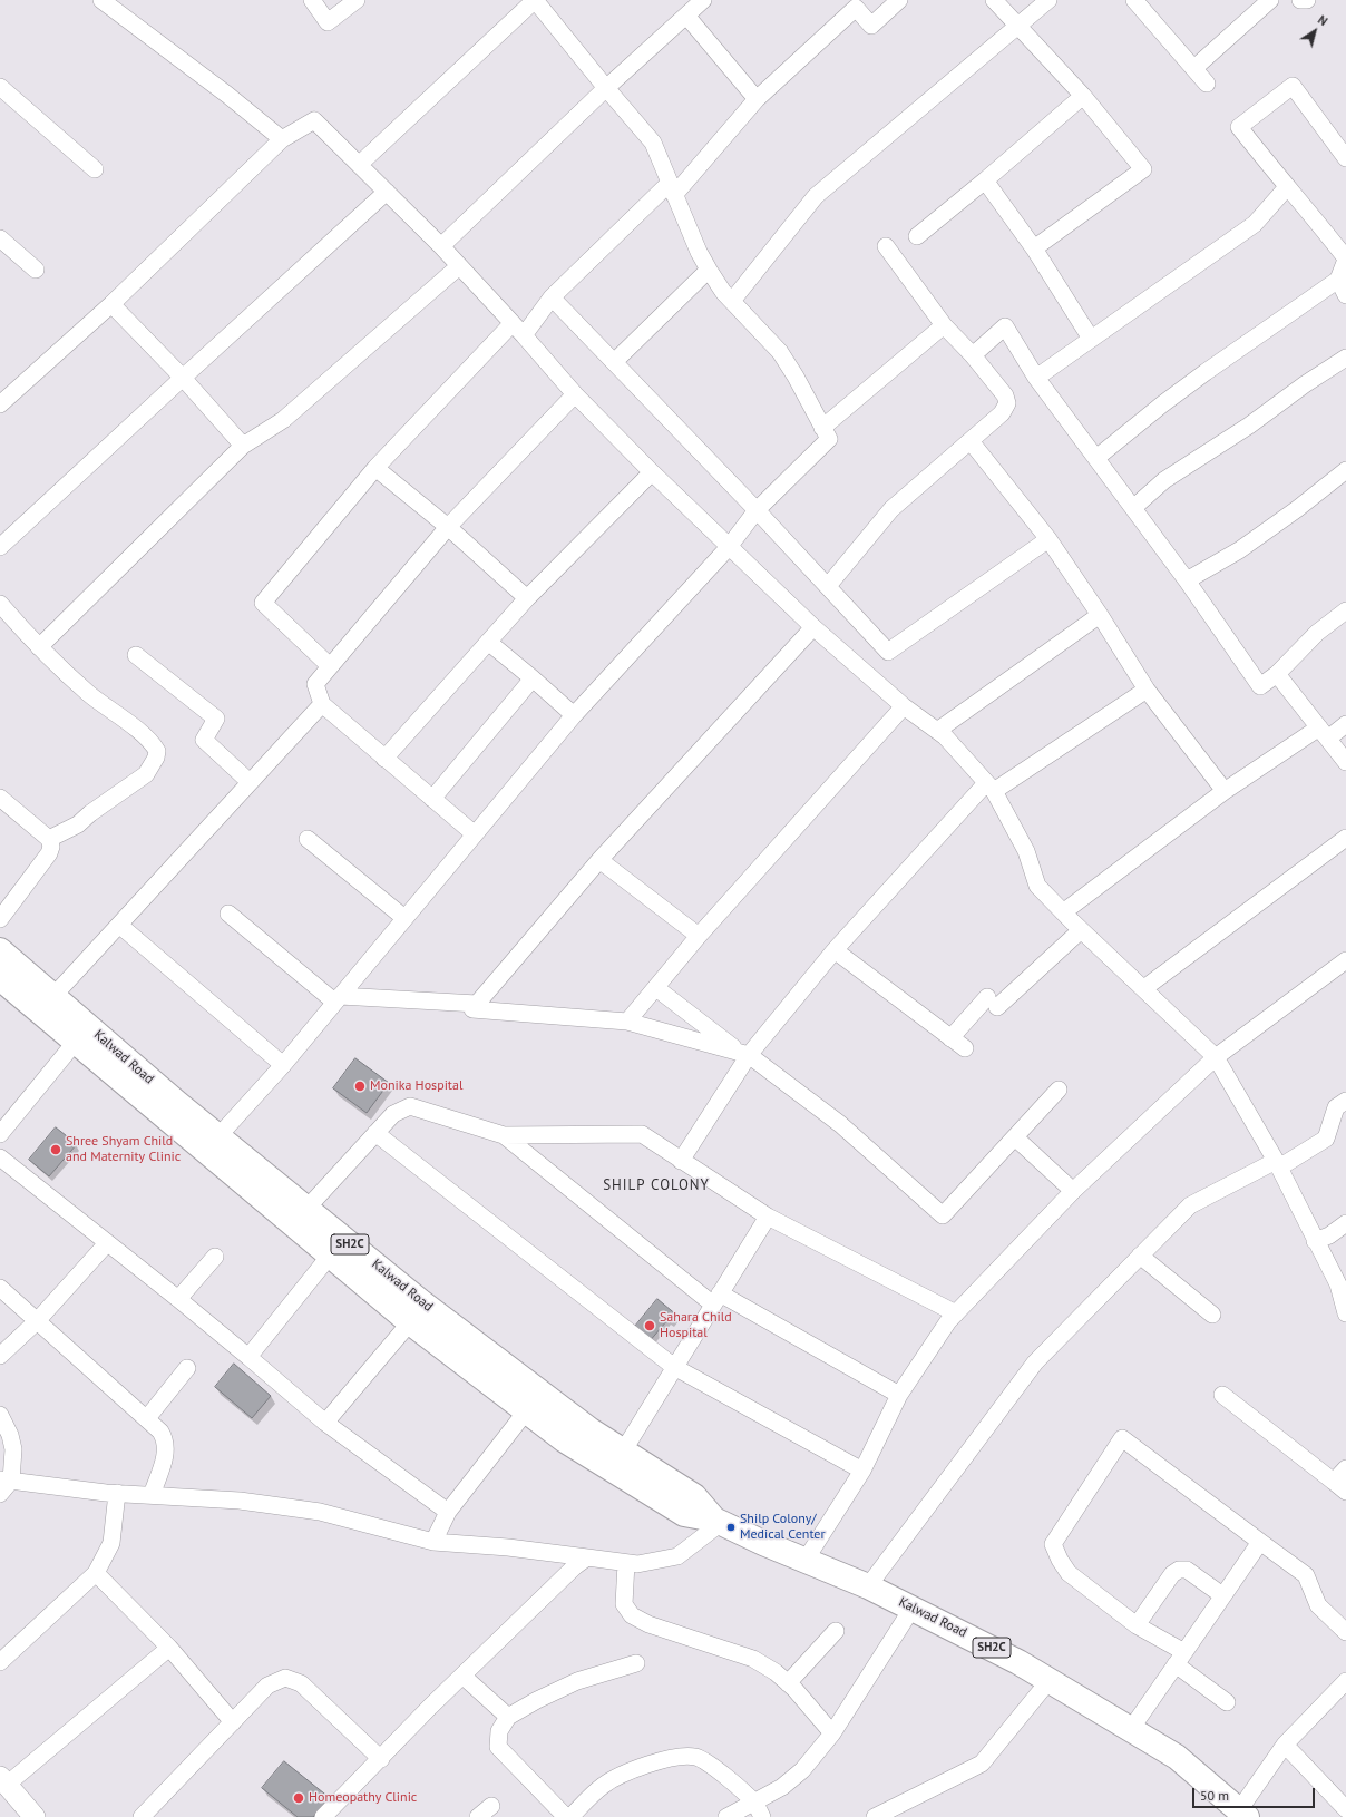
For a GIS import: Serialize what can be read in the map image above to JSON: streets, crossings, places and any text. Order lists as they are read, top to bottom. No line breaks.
{"streets":{"main road":["Kalwad Road","SH2C"]},"districts":["SHILP COLONY"],"places":["Monika Hospital","Shree Shyam Child and Maternity Clinic","Sahara Child Hospital","Shilp Colony/ Medical Center","Homeopathy Clinic"],"scale_bar":"50 m","north":"top right"}
